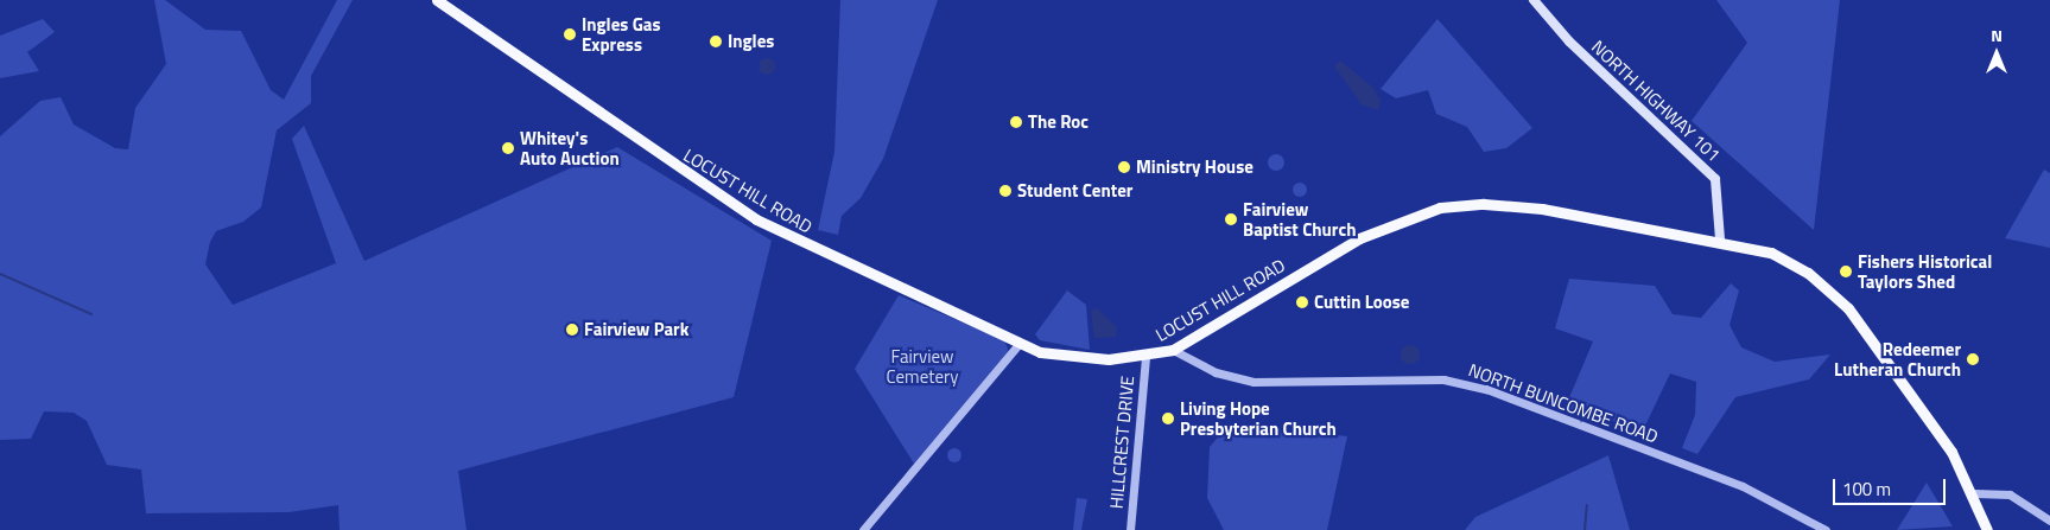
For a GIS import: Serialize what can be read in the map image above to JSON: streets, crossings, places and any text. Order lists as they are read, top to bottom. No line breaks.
{"streets":{"main road":["NORTH HIGHWAY 101","LOCUST HILL ROAD"],"street":["NORTH BUNCOMBE ROAD","HILLCREST DRIVE"]},"crossings":[["NORTH HIGHWAY 101","LOCUST HILL ROAD"],["LOCUST HILL ROAD","NORTH BUNCOMBE ROAD"],["LOCUST HILL ROAD","HILLCREST DRIVE"]],"parks":["Fairview Cemetery"],"places":["Ingles Gas Express","Ingles","The Roc","Whitey's Auto Auction","Ministry House","Student Center","Fairview Baptist Church","Fishers Historical Taylors Shed","Cuttin Loose","Fairview Park","Redeemer Lutheran Church","Living Hope Presbyterian Church"],"scale_bar":"100 m","north":"top"}
